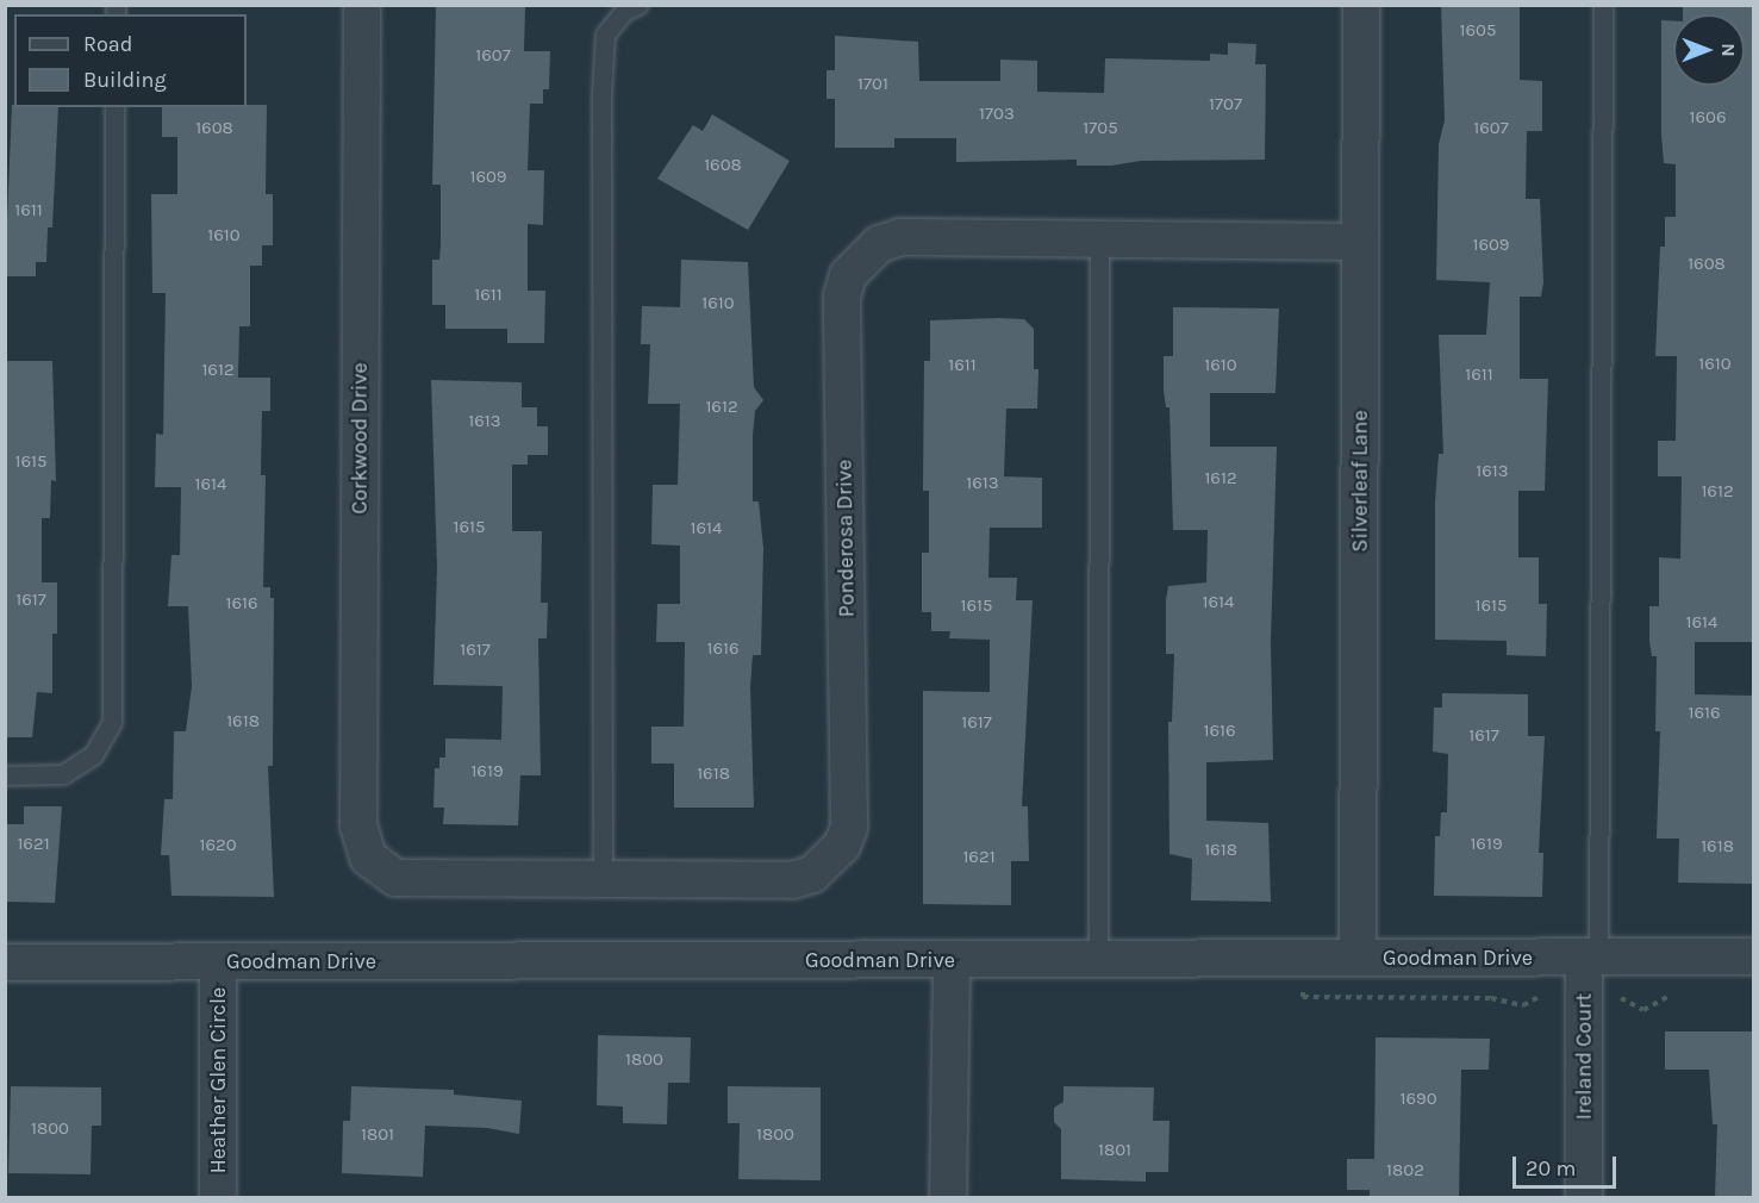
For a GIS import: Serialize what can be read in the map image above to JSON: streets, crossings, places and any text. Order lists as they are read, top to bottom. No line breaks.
{"streets":{"street":["Corkwood Drive","Silverleaf Lane","Ponderosa Drive","Goodman Drive","Ireland Court","Heather Glen Circle"]},"crossings":[["Corkwood Drive","Ponderosa Drive"],["Silverleaf Lane","Ponderosa Drive"],["Silverleaf Lane","Goodman Drive"],["Goodman Drive","Ireland Court"],["Goodman Drive","Heather Glen Circle"]],"house_numbers":["1605","1607","1701","1707","1703","1606","1608","1705","1607","1608","1609","1611","1610","1609","1608","1611","1610","1610","1611","1610","1612","1611","1612","1613","1615","1613","1612","1613","1614","1612","1615","1614","1617","1614","1616","1615","1615","1614","1616","1617","1616","1618","1617","1616","1617","1619","1618","1621","1619","1620","1618","1618","1621","1800","1690","1800","1801","1800","1801","1802"],"legend":["Road","Building"],"scale_bar":"20 m","north":"right"}
